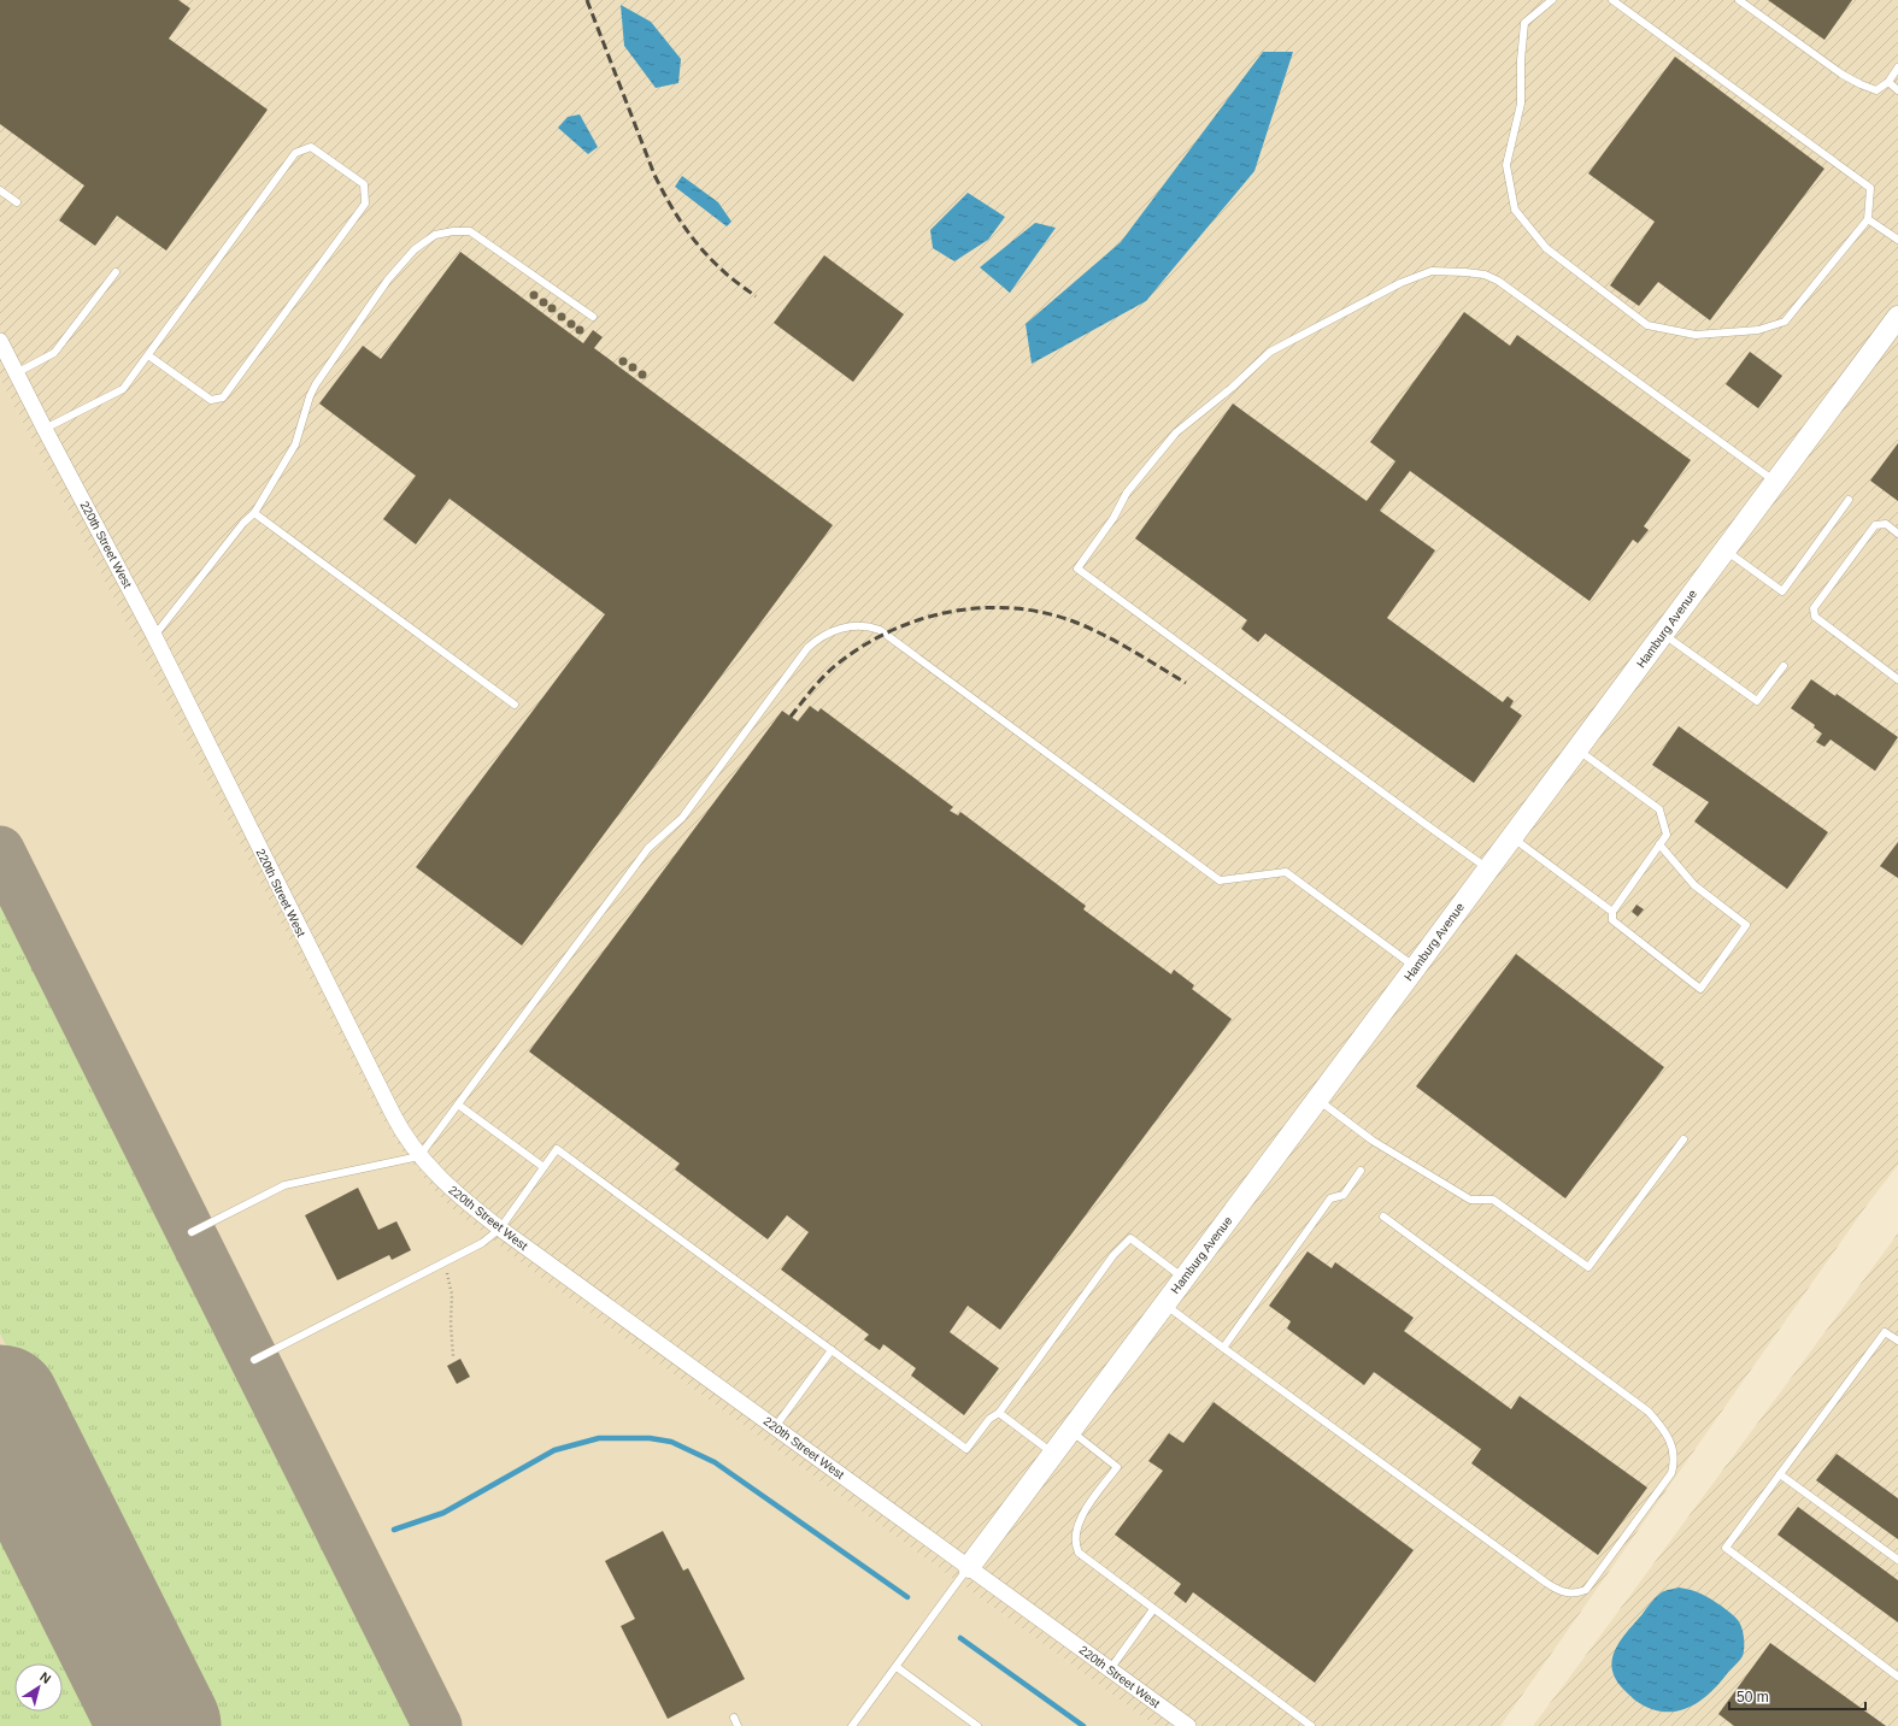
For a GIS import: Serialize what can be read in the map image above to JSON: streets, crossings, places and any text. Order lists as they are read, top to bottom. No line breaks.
{"streets":{"street":["220th Street West","Hamburg Avenue"]},"crossings":[["220th Street West","Hamburg Avenue"]],"scale_bar":"50 m","north":"top right"}
